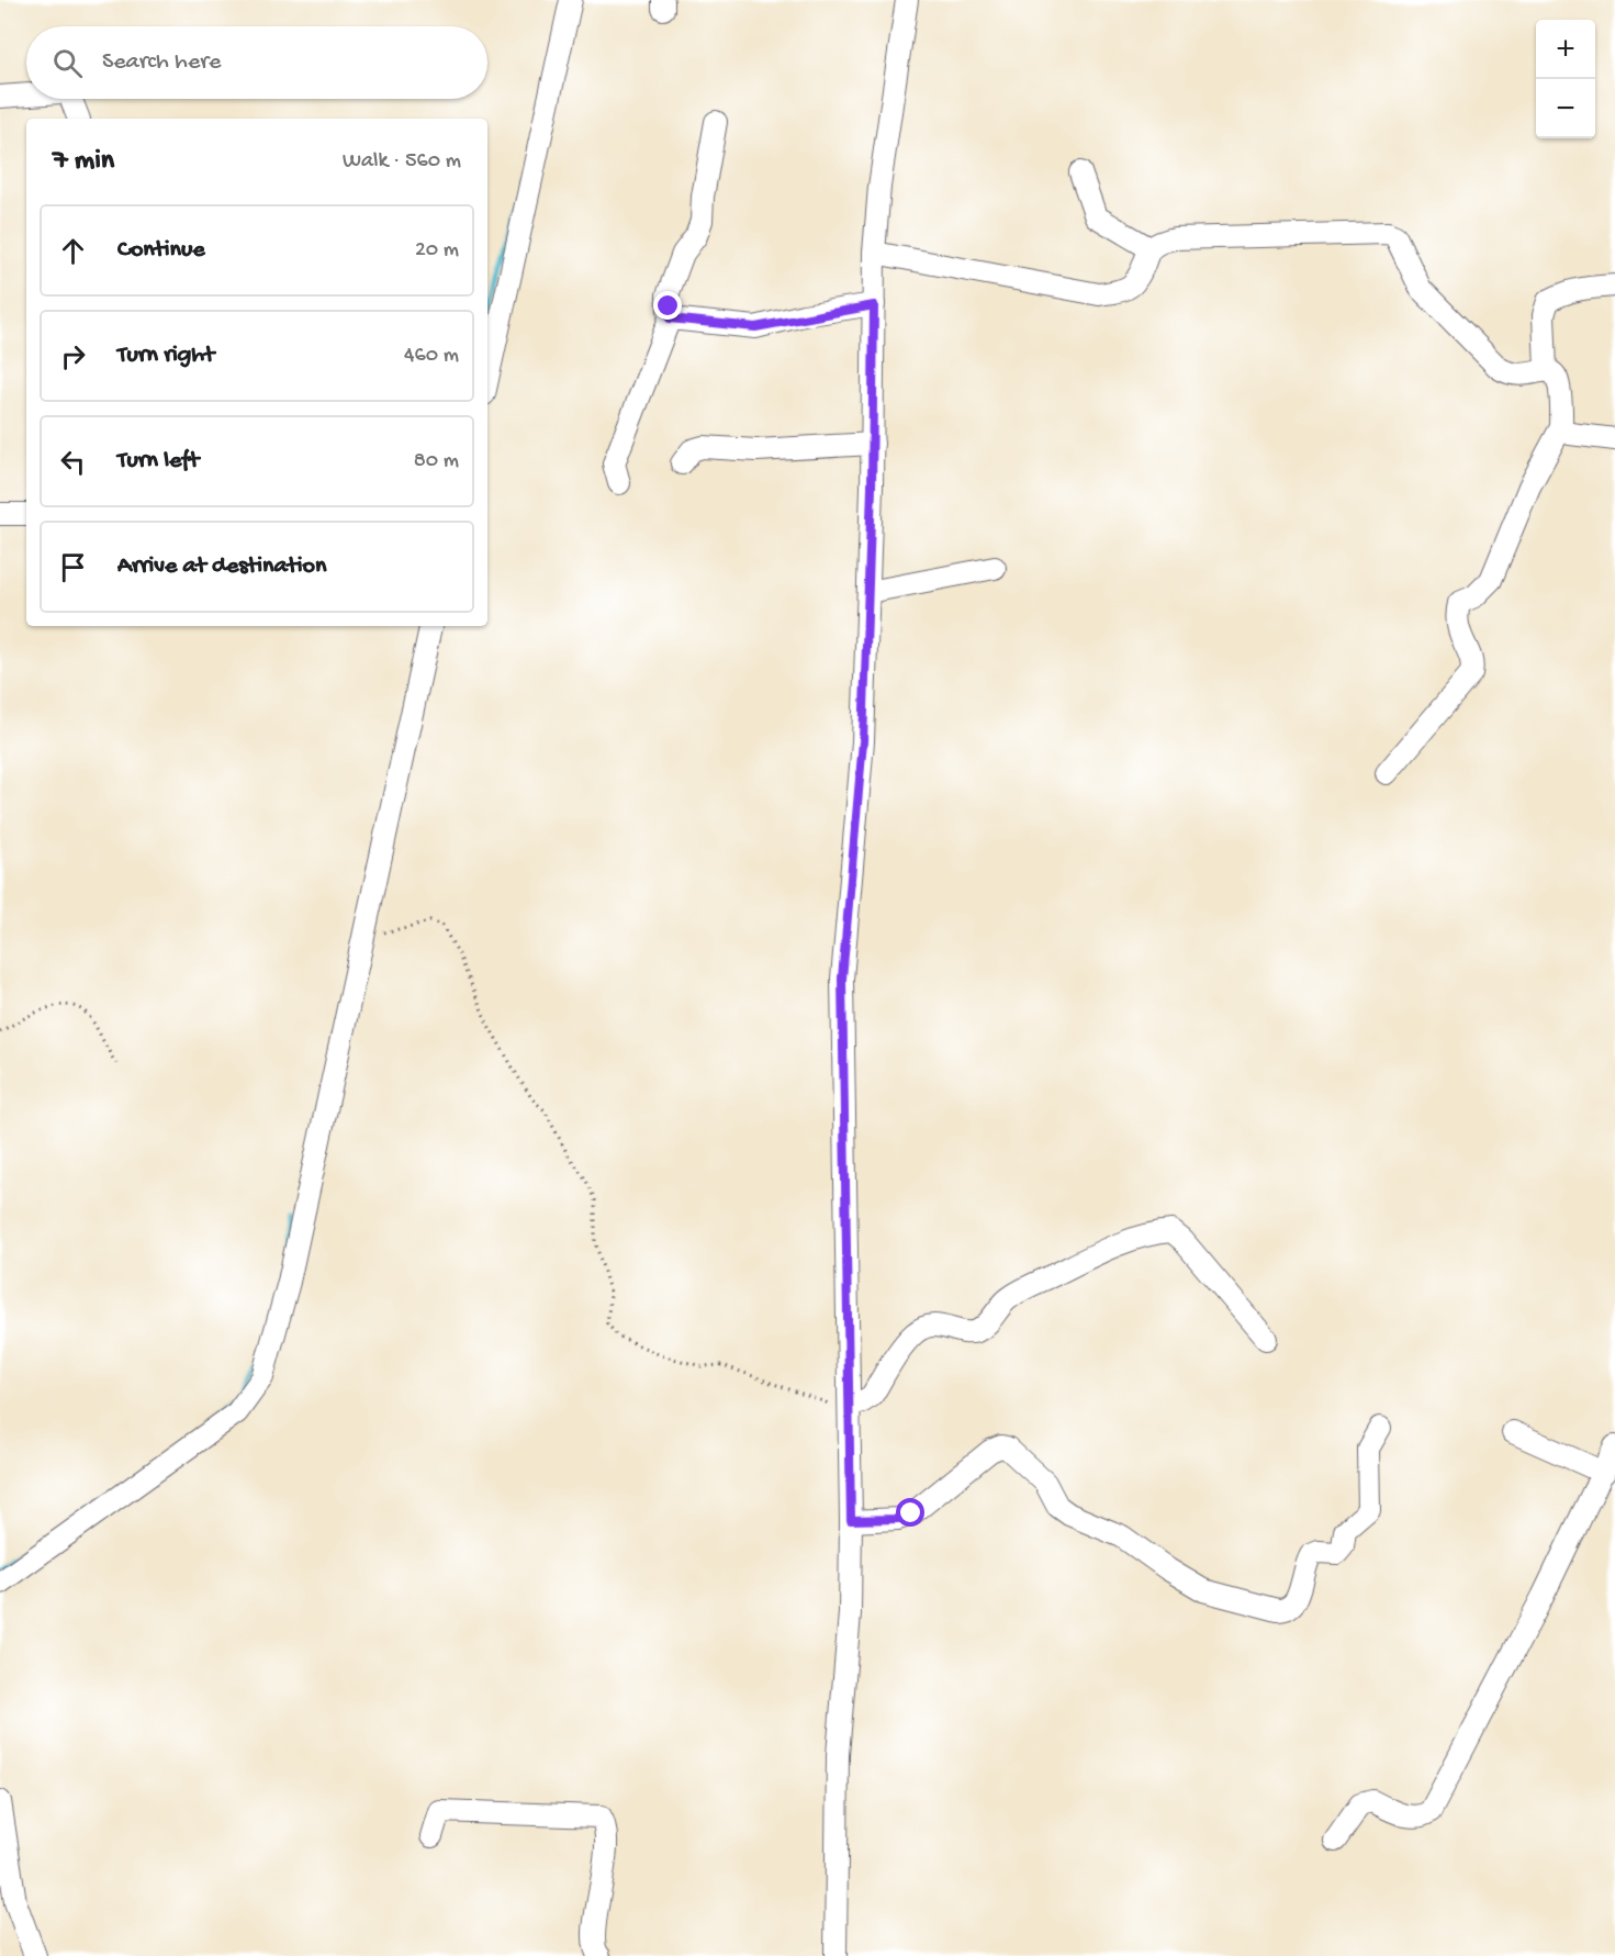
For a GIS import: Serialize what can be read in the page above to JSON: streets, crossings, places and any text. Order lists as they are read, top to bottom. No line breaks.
{"page":{"map_buttons":["+","−"],"search":"Search here","heading":["7 min","Walk · 560 m"],"list":[["Continue","20 m"],["Turn right","460 m"],["Turn left","80 m"],"Arrive at destination"]}}
